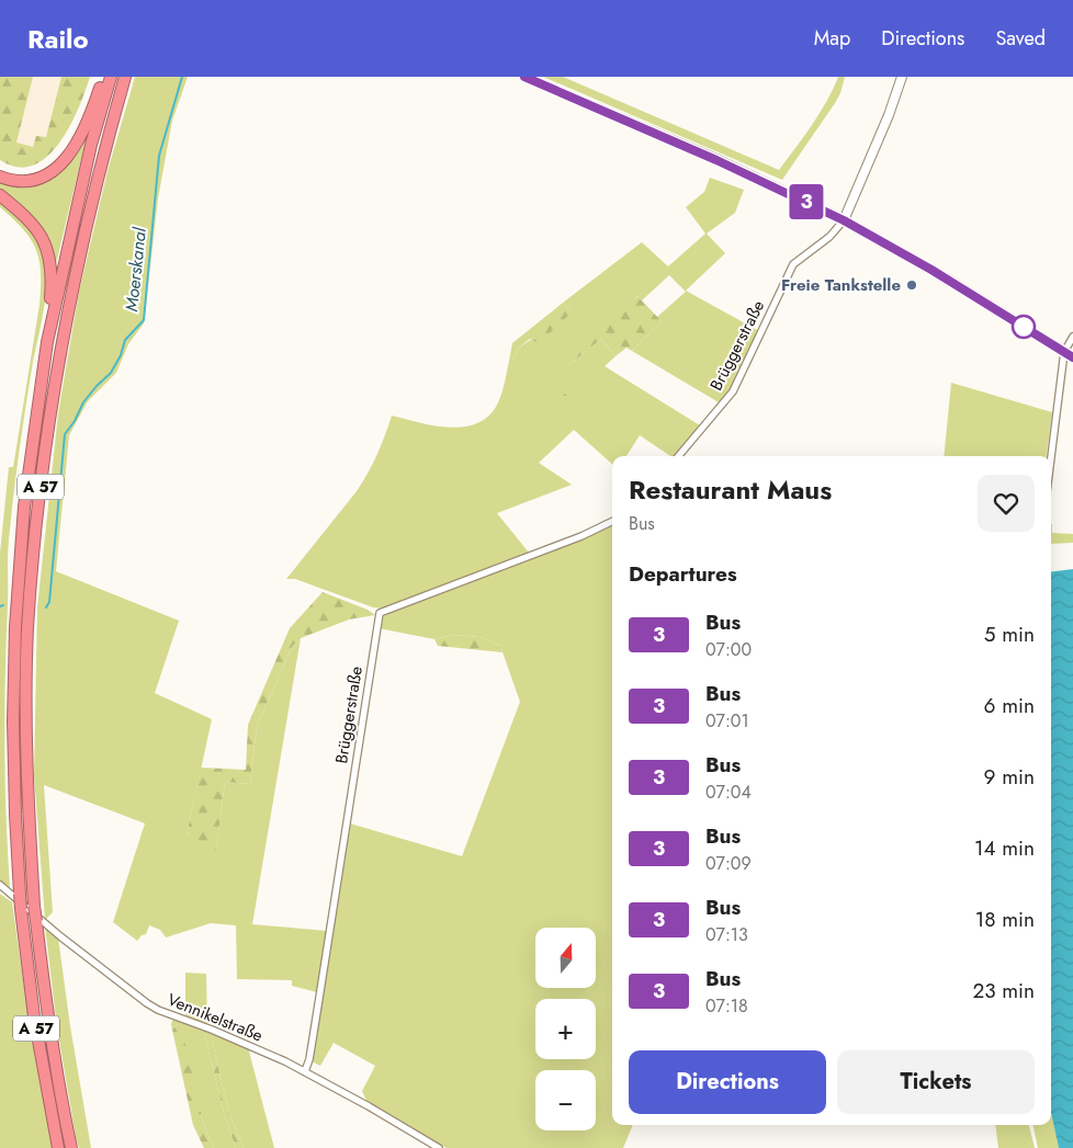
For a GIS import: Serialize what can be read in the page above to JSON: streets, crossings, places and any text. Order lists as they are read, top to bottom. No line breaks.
{"streets":{"highway":["A 57"],"street":["Brüggerstraße","Vennikelstraße"]},"crossings":[["Brüggerstraße","Vennikelstraße"]],"water":["Moerskanal"],"places":["Freie Tankstelle"],"lines":["bus line 3"],"north":"top","page":{"header":"Railo","nav":["Map","Directions","Saved"],"on_map":"3","heading":[["Restaurant Maus","Bus"],"Departures"],"list":[{"mark":"3","name":"Bus","note":"07:00","value":"5 min"},{"mark":"3","name":"Bus","note":"07:01","value":"6 min"},{"mark":"3","name":"Bus","note":"07:04","value":"9 min"},{"mark":"3","name":"Bus","note":"07:09","value":"14 min"},{"mark":"3","name":"Bus","note":"07:13","value":"18 min"},{"mark":"3","name":"Bus","note":"07:18","value":"23 min"}],"map_buttons":["+","−"],"buttons":["Directions","Tickets"]}}
